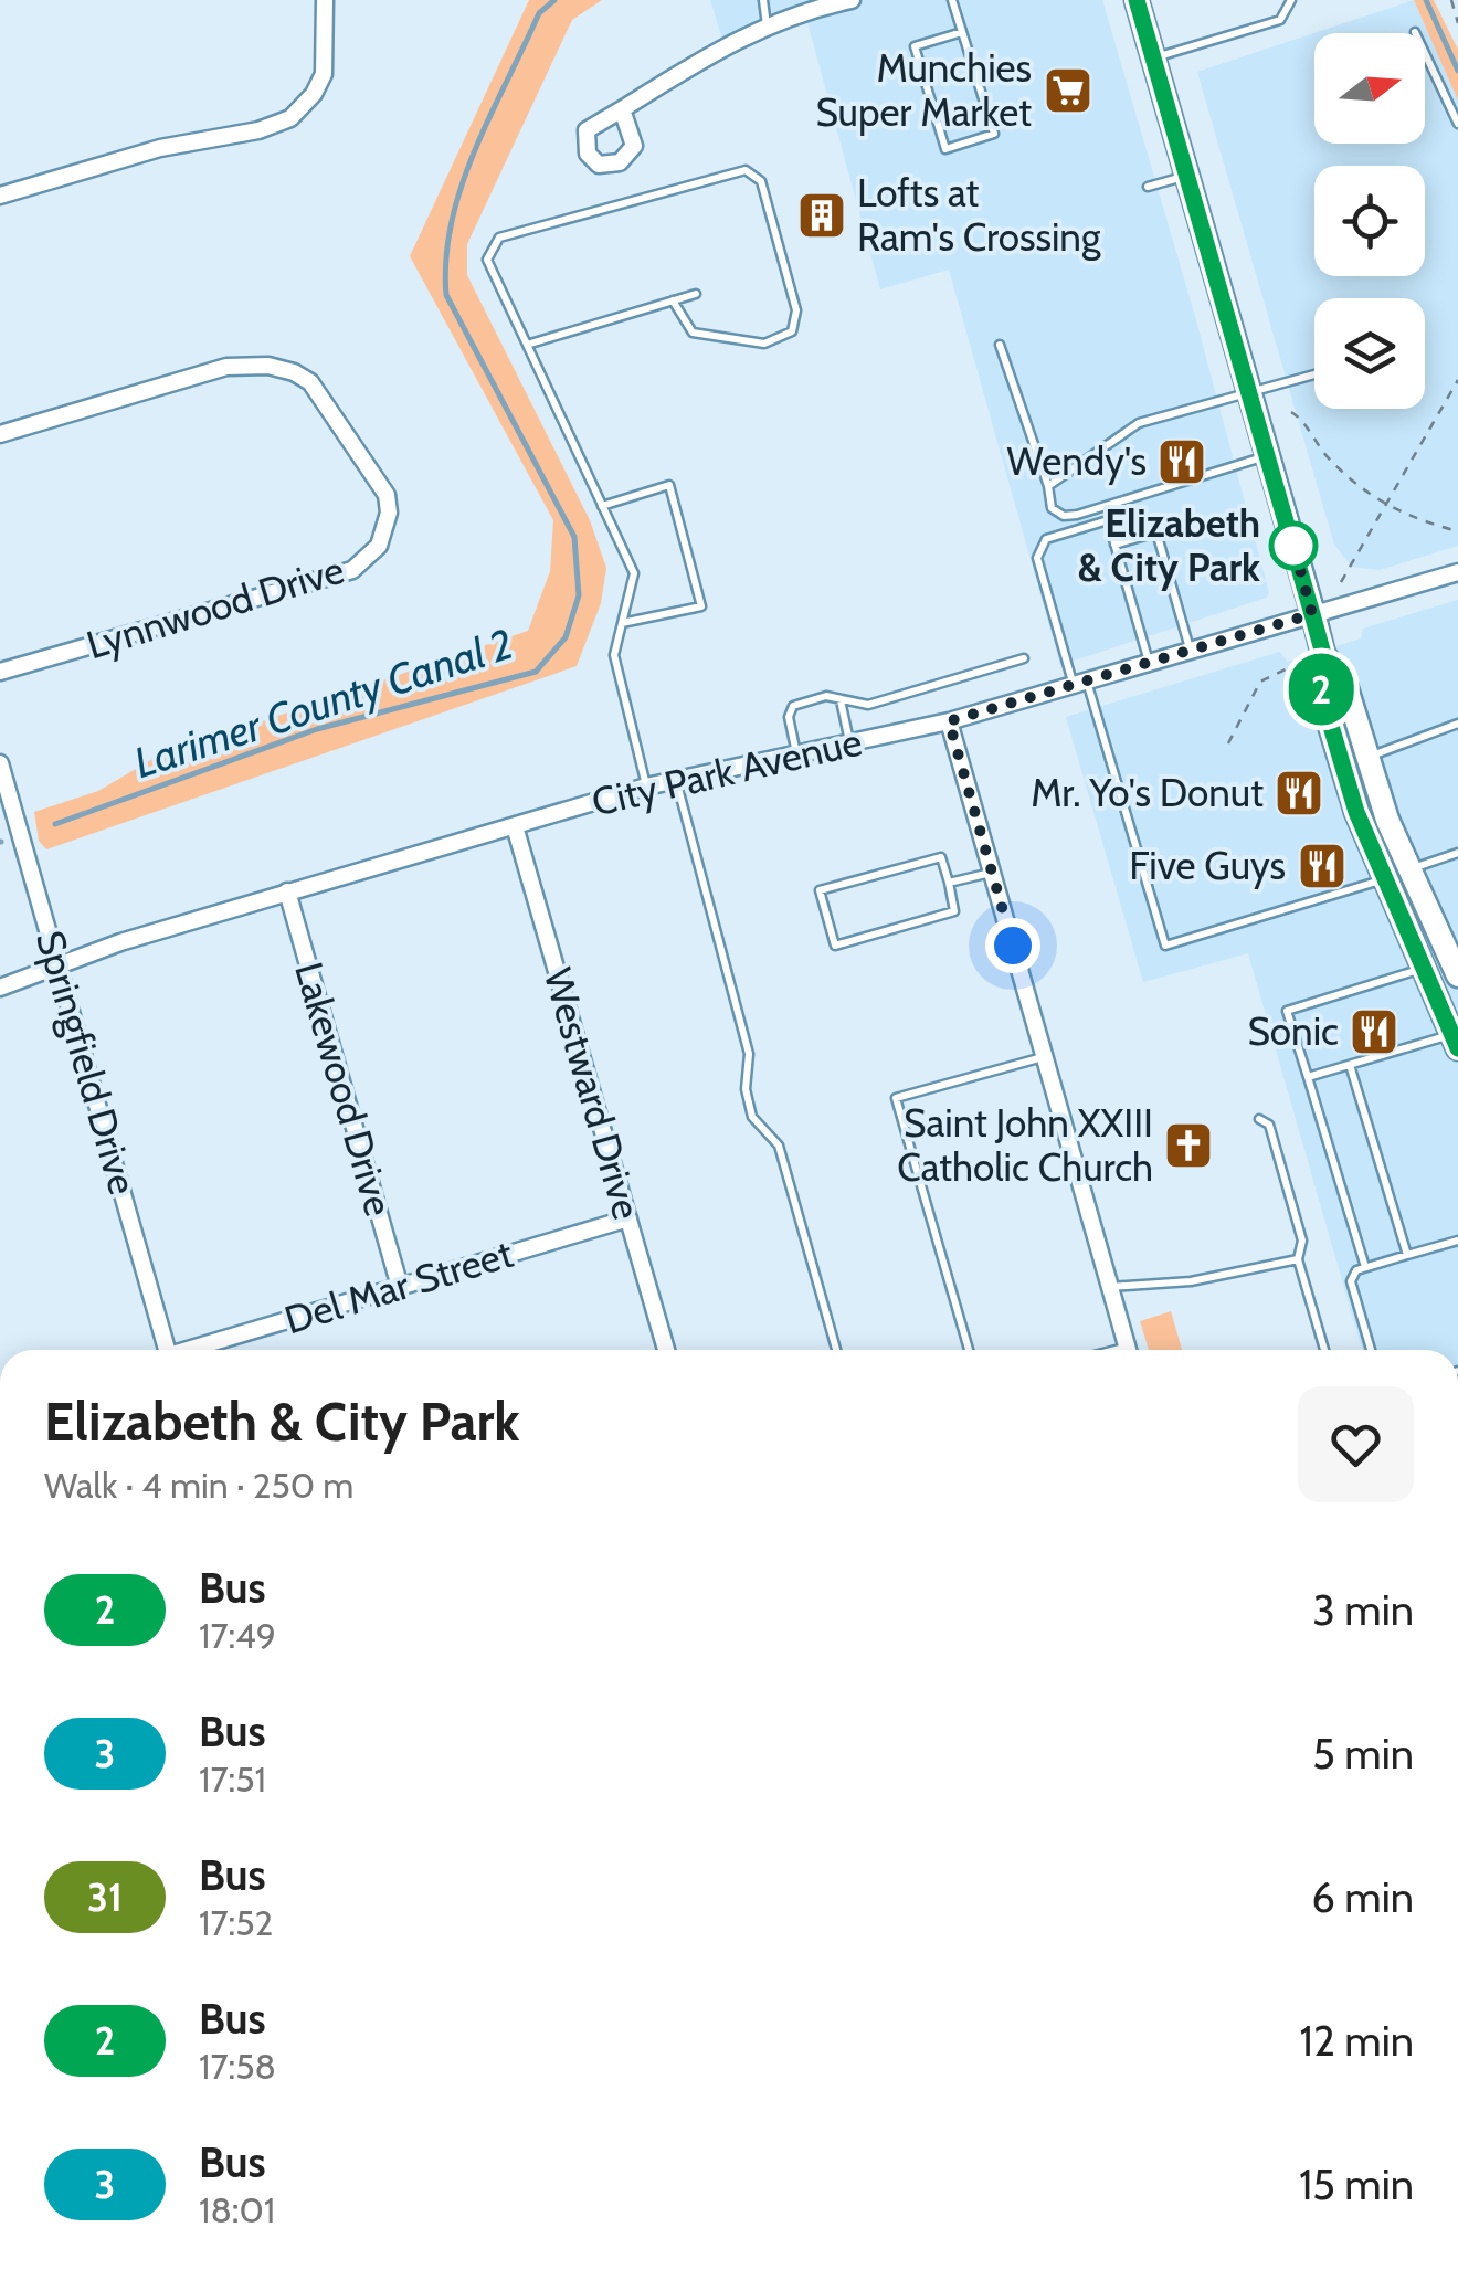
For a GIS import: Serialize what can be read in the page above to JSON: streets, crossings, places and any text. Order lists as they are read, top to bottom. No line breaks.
{"streets":{"street":["Lynnwood Drive","City Park Avenue","Springfield Drive","Lakewood Drive","Westward Drive","Del Mar Street"]},"crossings":[["City Park Avenue","Springfield Drive"],["City Park Avenue","Lakewood Drive"],["City Park Avenue","Westward Drive"],["Lakewood Drive","Del Mar Street"],["Westward Drive","Del Mar Street"]],"water":["Larimer County Canal 2"],"places":{"supermarket":["Munchies Super Market"],"building":["Lofts at Ram's Crossing"],"restaurant":["Wendy's","Mr. Yo's Donut","Five Guys","Sonic"],"other":["Elizabeth & City Park"],"church":["Saint John XXIII Catholic Church"]},"lines":["bus line 2"],"north":"right","page":{"on_map":"2","heading":["Elizabeth & City Park","Walk · 4 min · 250 m"],"list":[{"mark":"2","name":"Bus","note":"17:49","value":"3 min"},{"mark":"3","name":"Bus","note":"17:51","value":"5 min"},{"mark":"31","name":"Bus","note":"17:52","value":"6 min"},{"mark":"2","name":"Bus","note":"17:58","value":"12 min"},{"mark":"3","name":"Bus","note":"18:01","value":"15 min"}]}}
